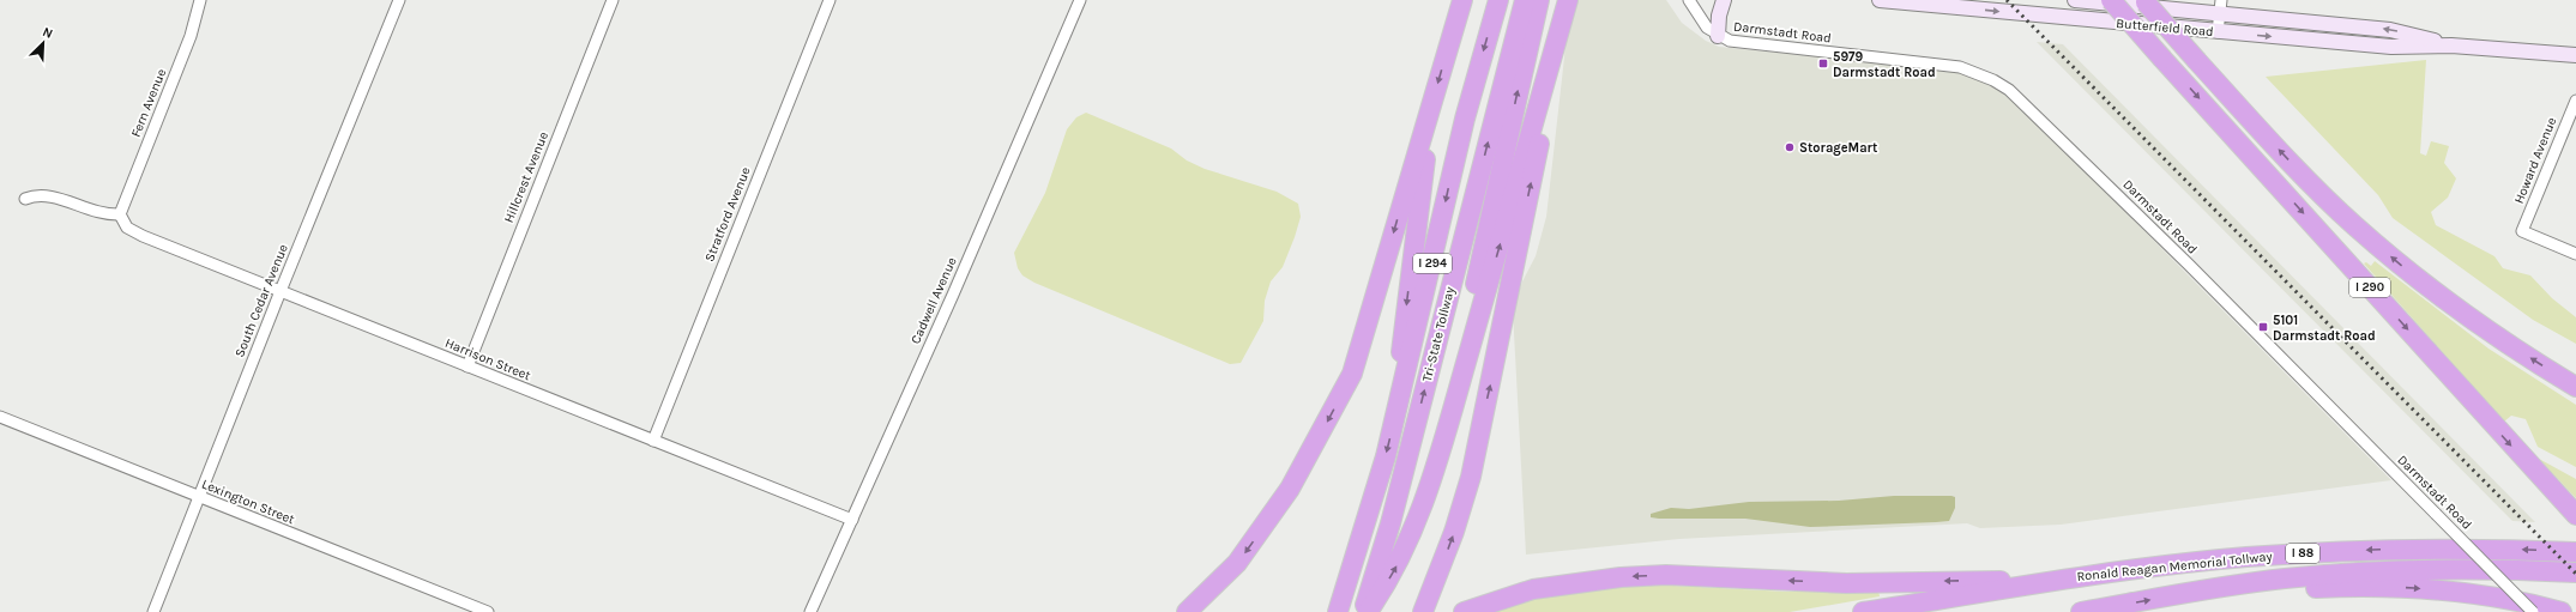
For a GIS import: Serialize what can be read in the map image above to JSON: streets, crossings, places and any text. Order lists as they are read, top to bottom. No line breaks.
{"streets":{"highway":["I 294","I 290","Tri-State Tollway","I 88","Ronald Reagan Memorial Tollway"],"main road":["Butterfield Road"],"street":["Darmstadt Road","Fern Avenue","Howard Avenue","Hillcrest Avenue","Stratford Avenue","South Cedar Avenue","Cadwell Avenue","Harrison Street","Lexington Street"]},"crossings":[["Fern Avenue","Harrison Street"],["Hillcrest Avenue","Harrison Street"],["Stratford Avenue","Harrison Street"],["South Cedar Avenue","Harrison Street"],["South Cedar Avenue","Lexington Street"],["Cadwell Avenue","Harrison Street"]],"places":{"transit":["5979 Darmstadt Road","5101 Darmstadt Road"],"other":["StorageMart"]},"north":"top right"}
